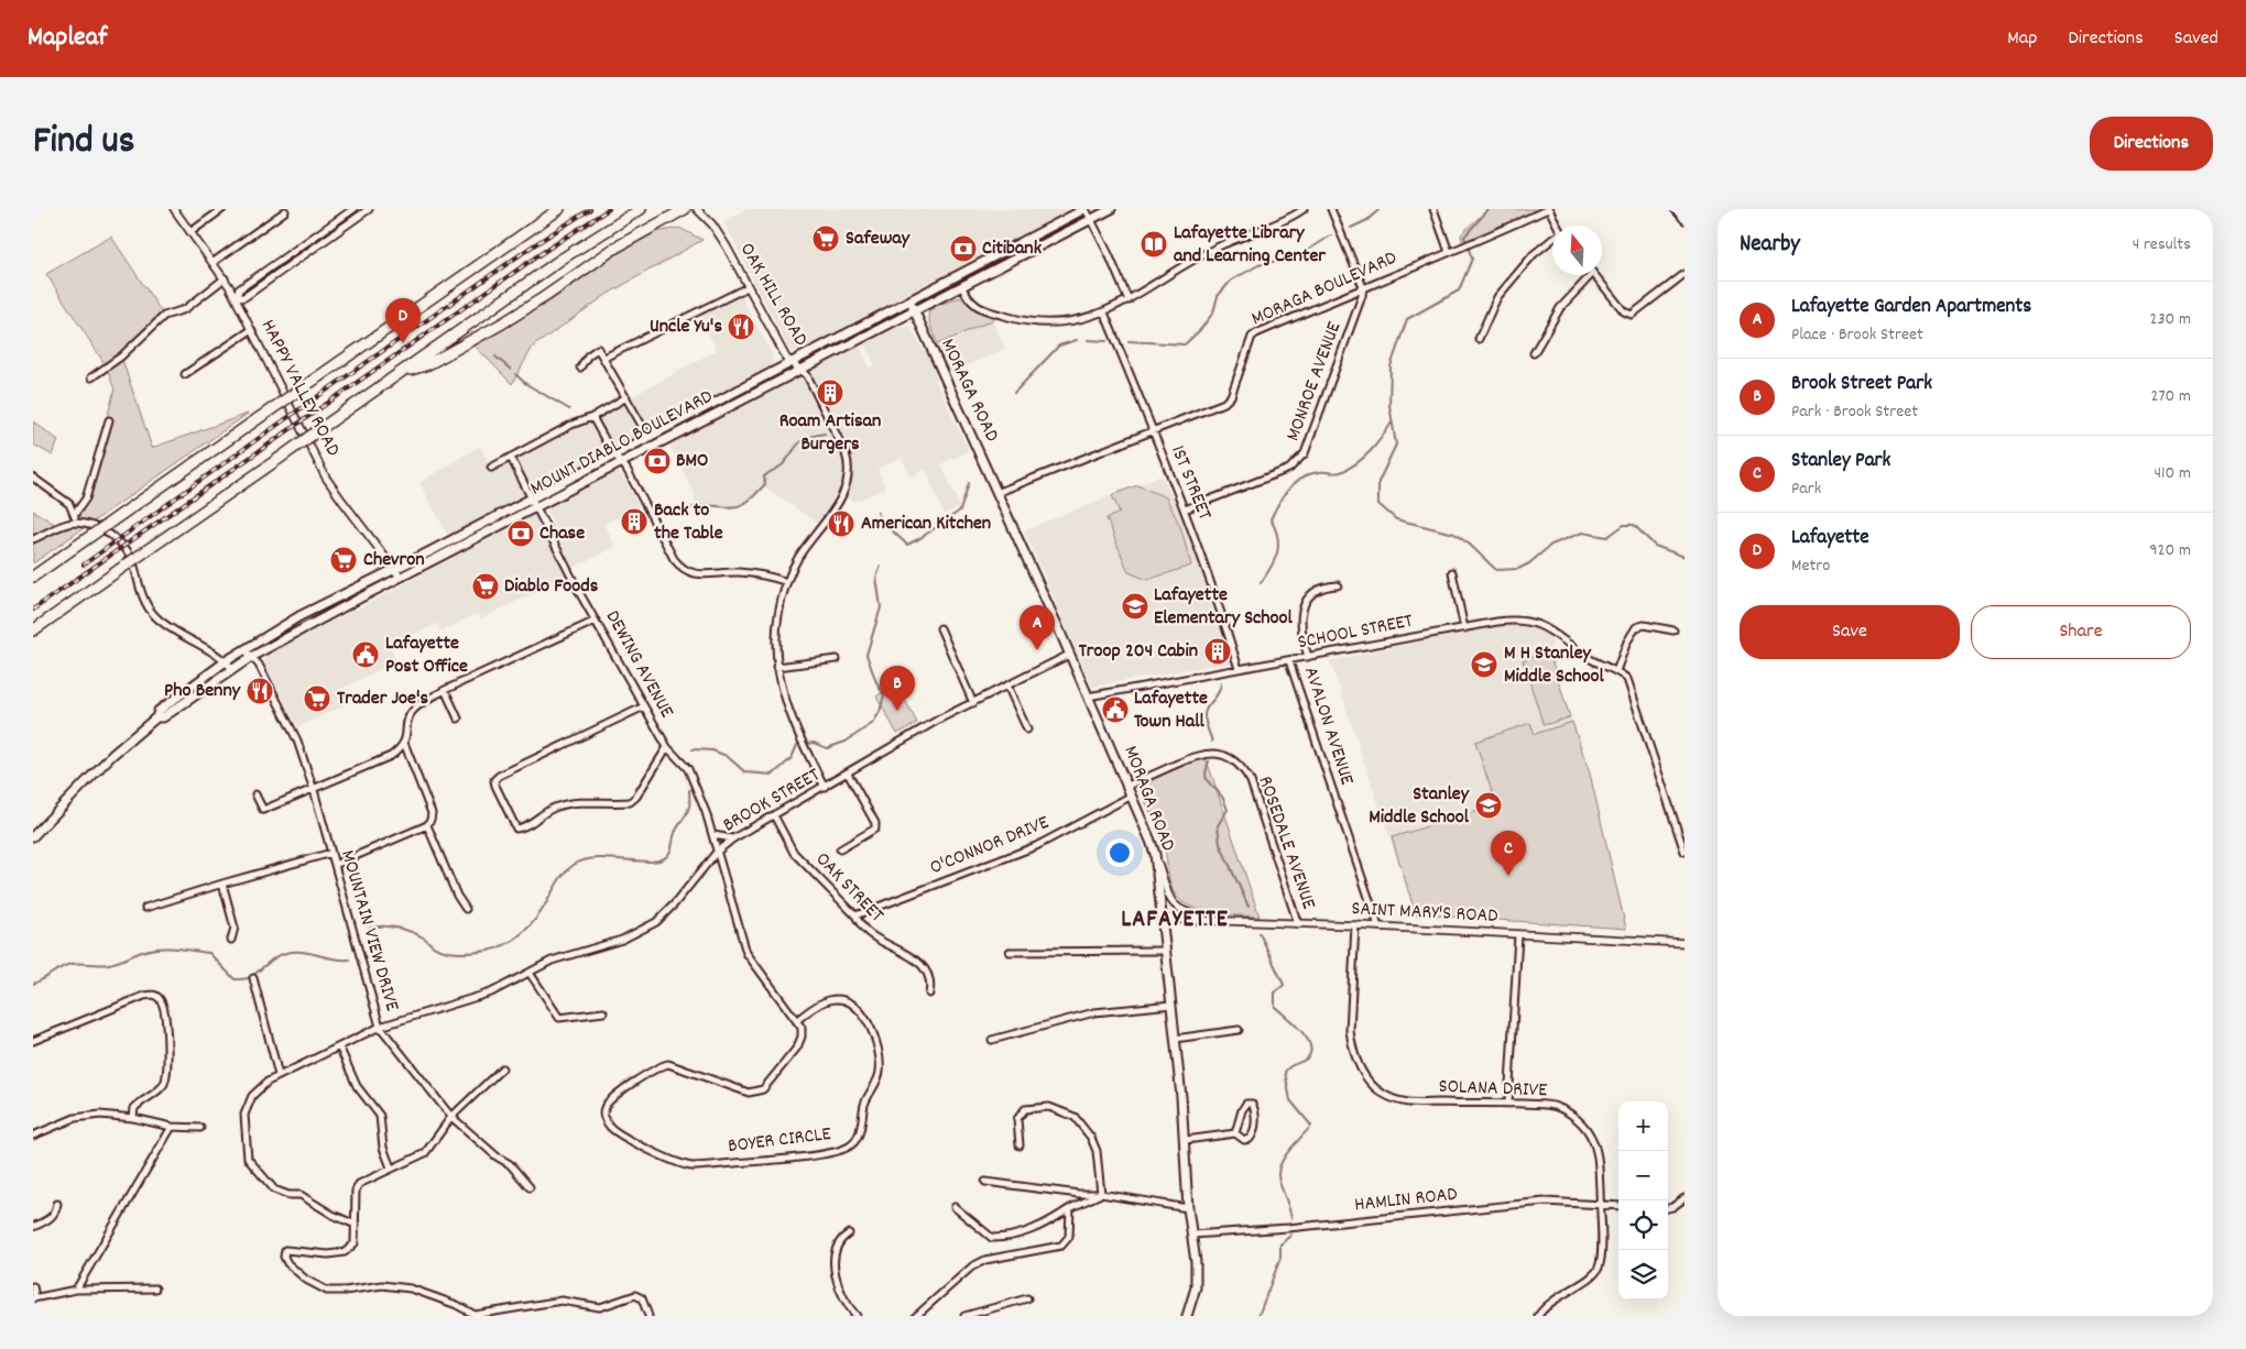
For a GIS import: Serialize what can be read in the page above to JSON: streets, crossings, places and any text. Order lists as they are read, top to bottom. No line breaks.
{"streets":{"main road":["MORAGA ROAD","MOUNT DIABLO BOULEVARD"],"street":["MORAGA BOULEVARD","OAK HILL ROAD","MONROE AVENUE","HAPPY VALLEY ROAD","1ST STREET","SCHOOL STREET","DEWING AVENUE","AVALON AVENUE","BROOK STREET","ROSEDALE AVENUE","O'CONNOR DRIVE","OAK STREET","SAINT MARY'S ROAD","MOUNTAIN VIEW DRIVE","SOLANA DRIVE","BOYER CIRCLE","HAMLIN ROAD"]},"crossings":[["MORAGA BOULEVARD","MONROE AVENUE"],["MORAGA BOULEVARD","MORAGA ROAD"],["MORAGA BOULEVARD","1ST STREET"],["OAK HILL ROAD","MOUNT DIABLO BOULEVARD"],["MONROE AVENUE","1ST STREET"],["HAPPY VALLEY ROAD","MOUNT DIABLO BOULEVARD"],["MORAGA ROAD","MOUNT DIABLO BOULEVARD"],["MORAGA ROAD","SCHOOL STREET"],["MORAGA ROAD","BROOK STREET"],["MORAGA ROAD","ROSEDALE AVENUE"],["MORAGA ROAD","O'CONNOR DRIVE"],["MORAGA ROAD","SAINT MARY'S ROAD"],["MORAGA ROAD","HAMLIN ROAD"],["MOUNT DIABLO BOULEVARD","DEWING AVENUE"],["MOUNT DIABLO BOULEVARD","MOUNTAIN VIEW DRIVE"],["1ST STREET","SCHOOL STREET"],["SCHOOL STREET","AVALON AVENUE"],["DEWING AVENUE","BROOK STREET"],["DEWING AVENUE","BOYER CIRCLE"],["AVALON AVENUE","SAINT MARY'S ROAD"],["BROOK STREET","OAK STREET"],["BROOK STREET","MOUNTAIN VIEW DRIVE"],["ROSEDALE AVENUE","SAINT MARY'S ROAD"],["O'CONNOR DRIVE","OAK STREET"],["SAINT MARY'S ROAD","SOLANA DRIVE"],["SOLANA DRIVE","HAMLIN ROAD"]],"districts":["LAFAYETTE"],"places":{"supermarket":["Safeway","Chevron","Diablo Foods","Trader Joe's"],"library":["Lafayette Library and Learning Center"],"bank":["Citibank","BMO","Chase"],"restaurant":["Uncle Yu's","American Kitchen","Pho Benny"],"building":["Roam Artisan Burgers","Back to the Table","Troop 204 Cabin"],"school or university":["Lafayette Elementary School","M H Stanley Middle School","Stanley Middle School"],"public building":["Lafayette Post Office","Lafayette Town Hall"]},"north":"top","page":{"header":"Mapleaf","nav":["Map","Directions","Saved"],"title":"Find us","buttons":["Directions",["Save","Share"]],"heading":["Nearby","4 results"],"list":[{"mark":"A","name":"Lafayette Garden Apartments","note":"Place · Brook Street","value":"230 m"},{"mark":"B","name":"Brook Street Park","note":"Park · Brook Street","value":"270 m"},{"mark":"C","name":"Stanley Park","note":"Park","value":"410 m"},{"mark":"D","name":"Lafayette","note":"Metro","value":"920 m"}],"pins":["D","A","B","C"],"map_buttons":["+","−"]}}
